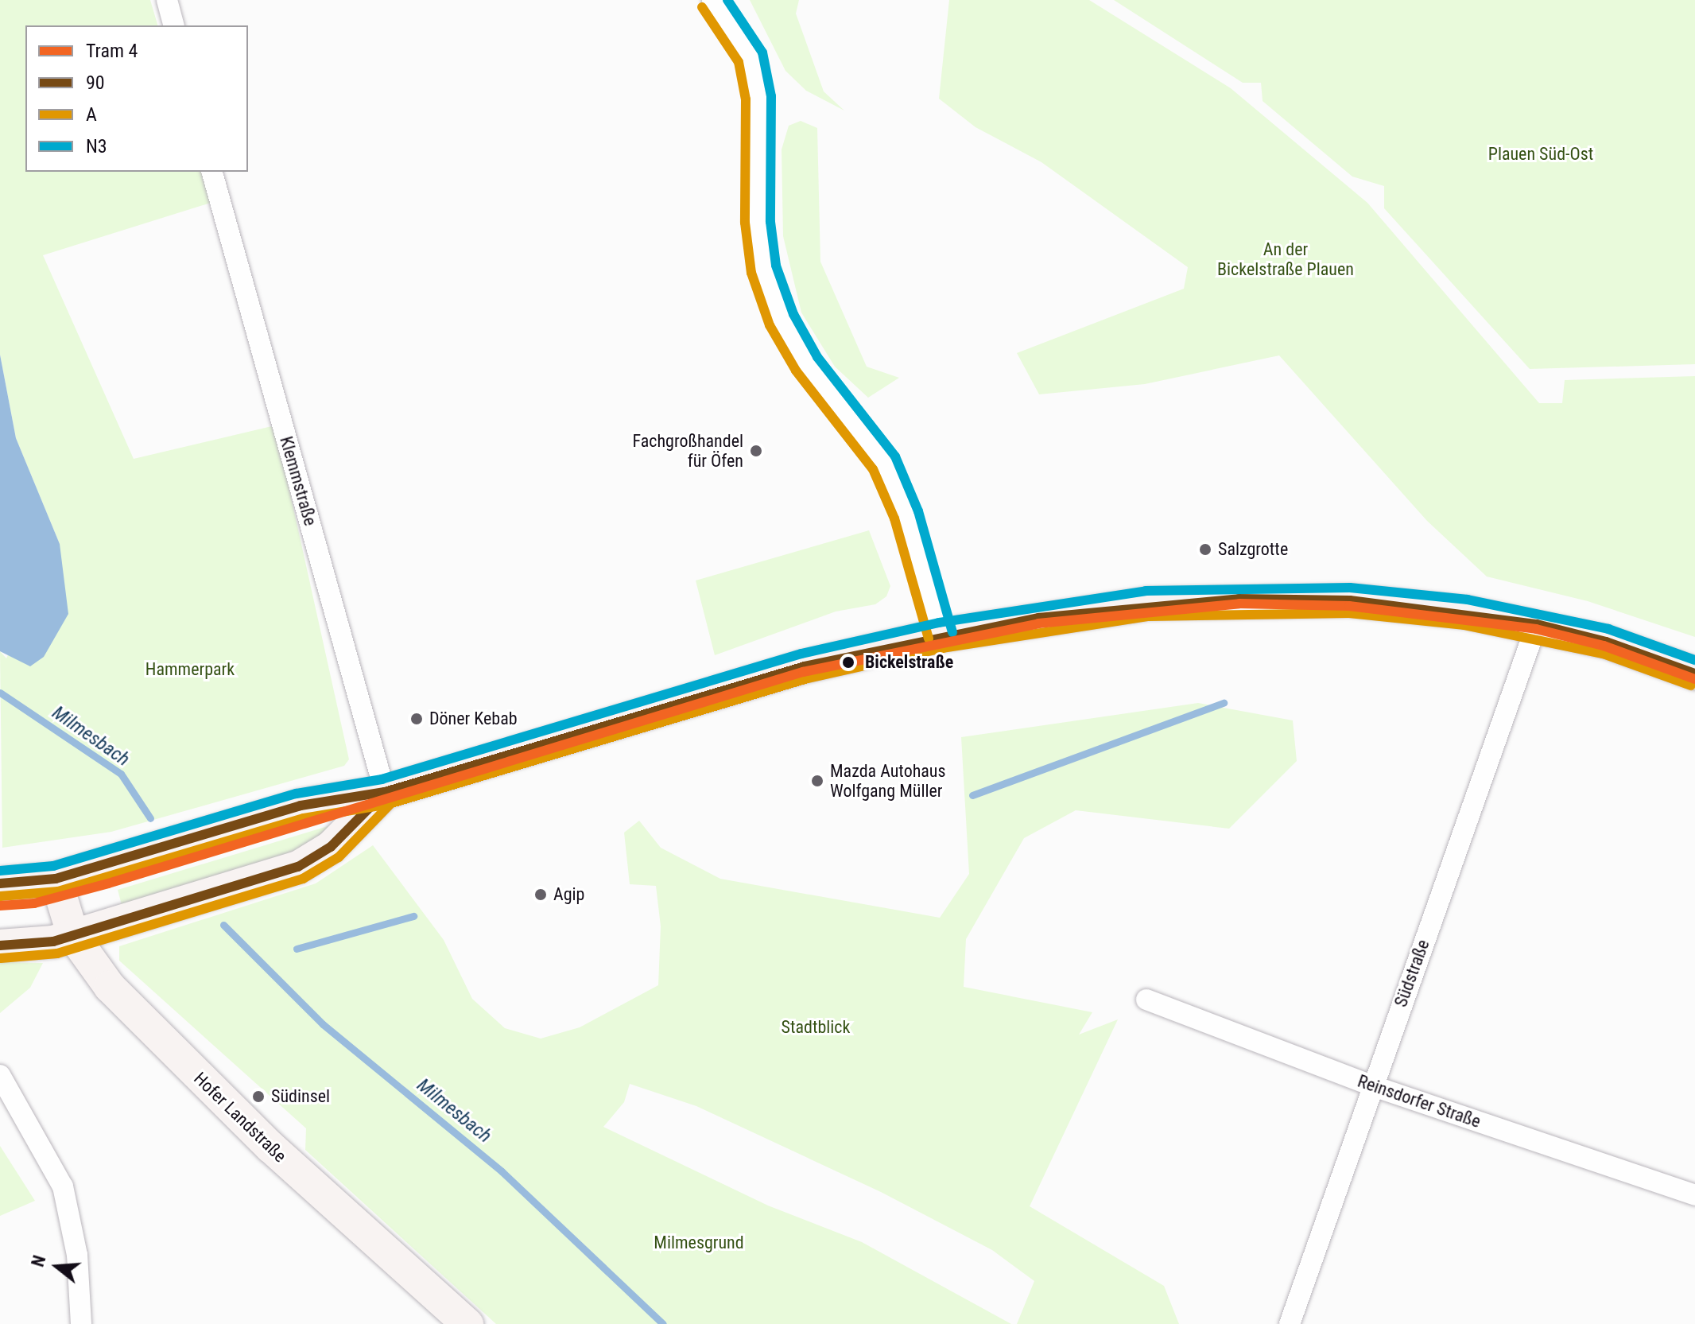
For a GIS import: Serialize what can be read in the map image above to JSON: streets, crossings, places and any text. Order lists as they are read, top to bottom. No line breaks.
{"streets":{"main road":["Hofer Landstraße"],"street":["Klemmstraße","Südstraße","Reinsdorfer Straße"]},"crossings":[["Südstraße","Reinsdorfer Straße"]],"water":["Milmesbach"],"parks":["Plauen Süd-Ost","An der Bickelstraße Plauen","Hammerpark","Stadtblick","Milmesgrund"],"places":["Fachgroßhandel für Öfen","Salzgrotte","Bickelstraße","Döner Kebab","Mazda Autohaus Wolfgang Müller","Agip","Südinsel"],"lines":["transit line N3","transit line A","transit line 90","tram line 4"],"legend":["Tram 4","90","A","N3"],"north":"left"}
